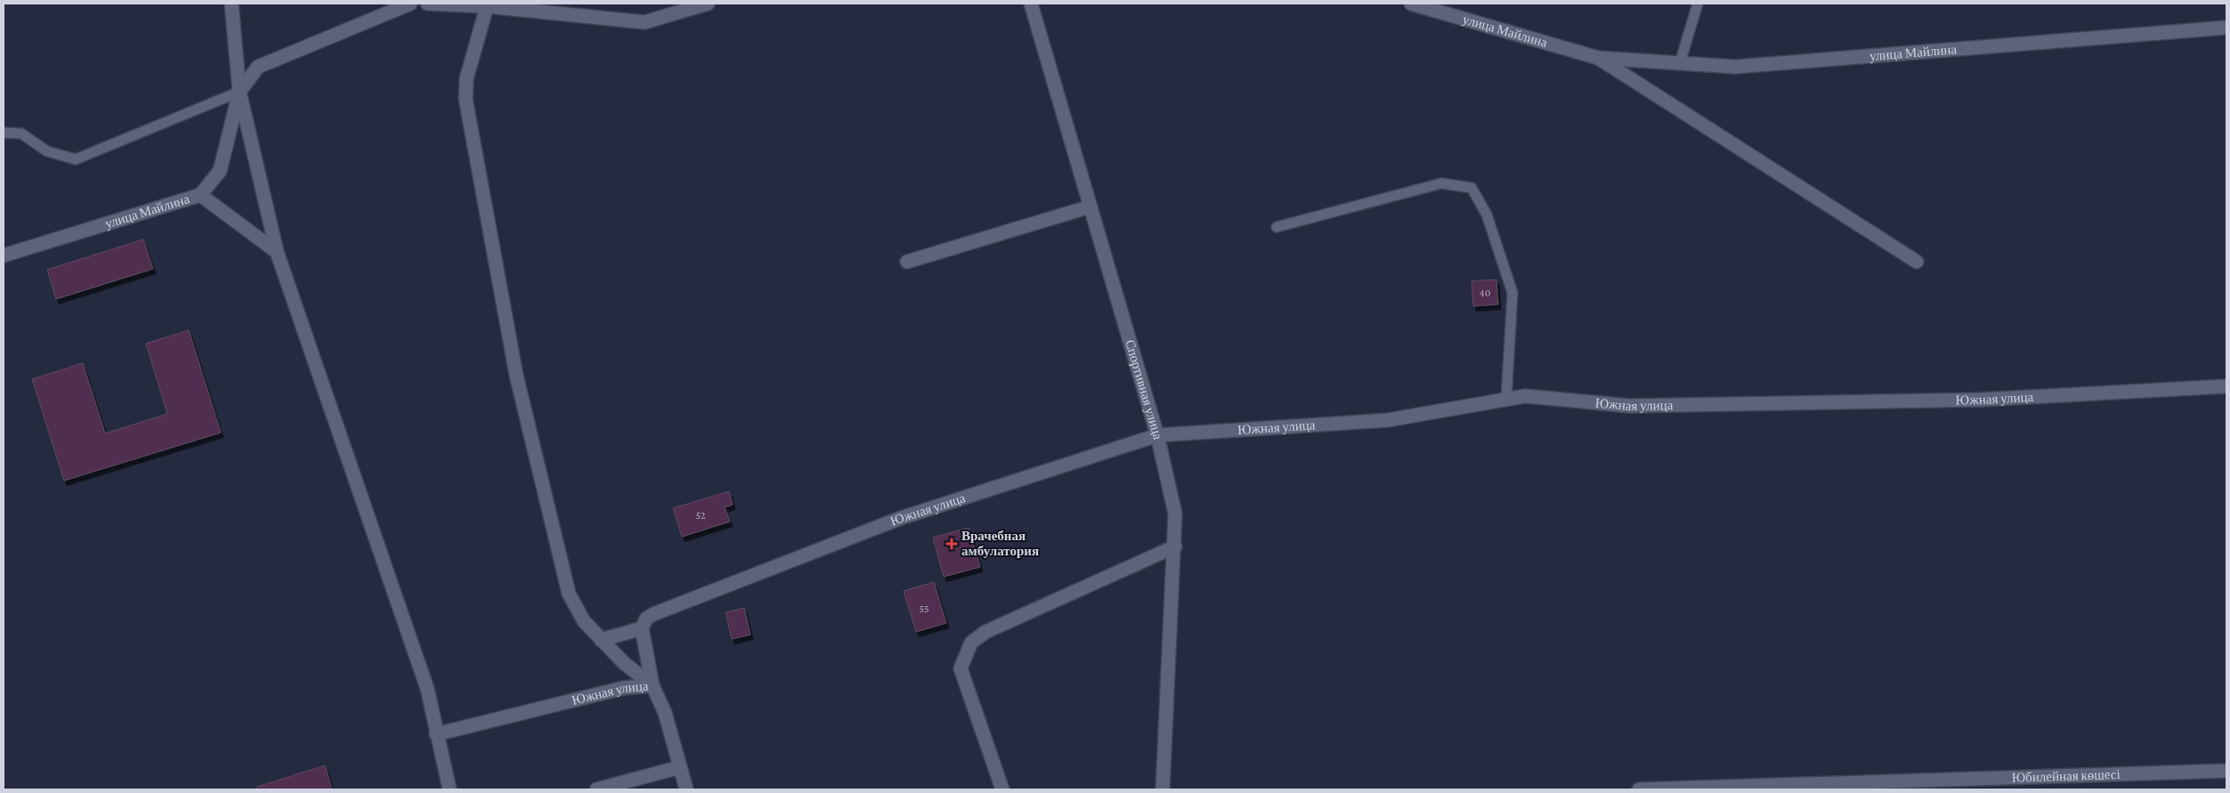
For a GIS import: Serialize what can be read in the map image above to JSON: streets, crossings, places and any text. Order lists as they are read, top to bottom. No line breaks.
{"streets":{"street":["улица Майлина","Спортивная улица","Южная улица","Юбилейная көшесі"]},"crossings":[["Спортивная улица","Южная улица"]],"places":{"health":["Врачебная амбулатория"]},"house_numbers":["40","52","55"]}
